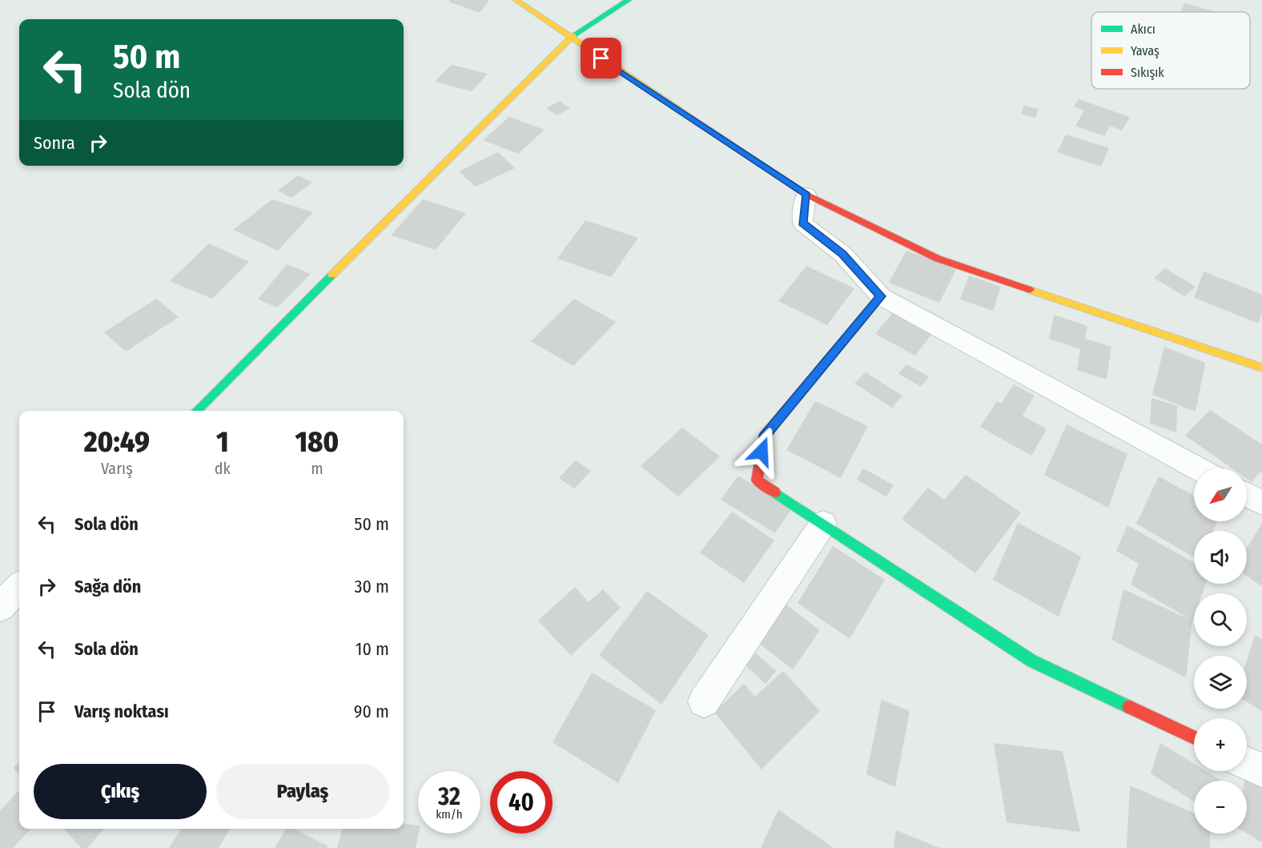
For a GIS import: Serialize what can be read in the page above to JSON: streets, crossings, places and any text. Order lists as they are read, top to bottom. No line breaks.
{"legend":["Akıcı","Yavaş","Sıkışık"],"north":"bottom left","page":{"turn":["50 m","Sola dön"],"then":"Sonra","eta":["20:49","Varış","1","dk","180","m"],"map_buttons":["+","−"],"list":[{"name":"Sola dön","value":"50 m"},{"name":"Sağa dön","value":"30 m"},{"name":"Sola dön","value":"10 m"},{"name":"Varış noktası","value":"90 m"}],"buttons":["Çıkış","Paylaş"],"speed":"32 km/h","limit":"40"}}
